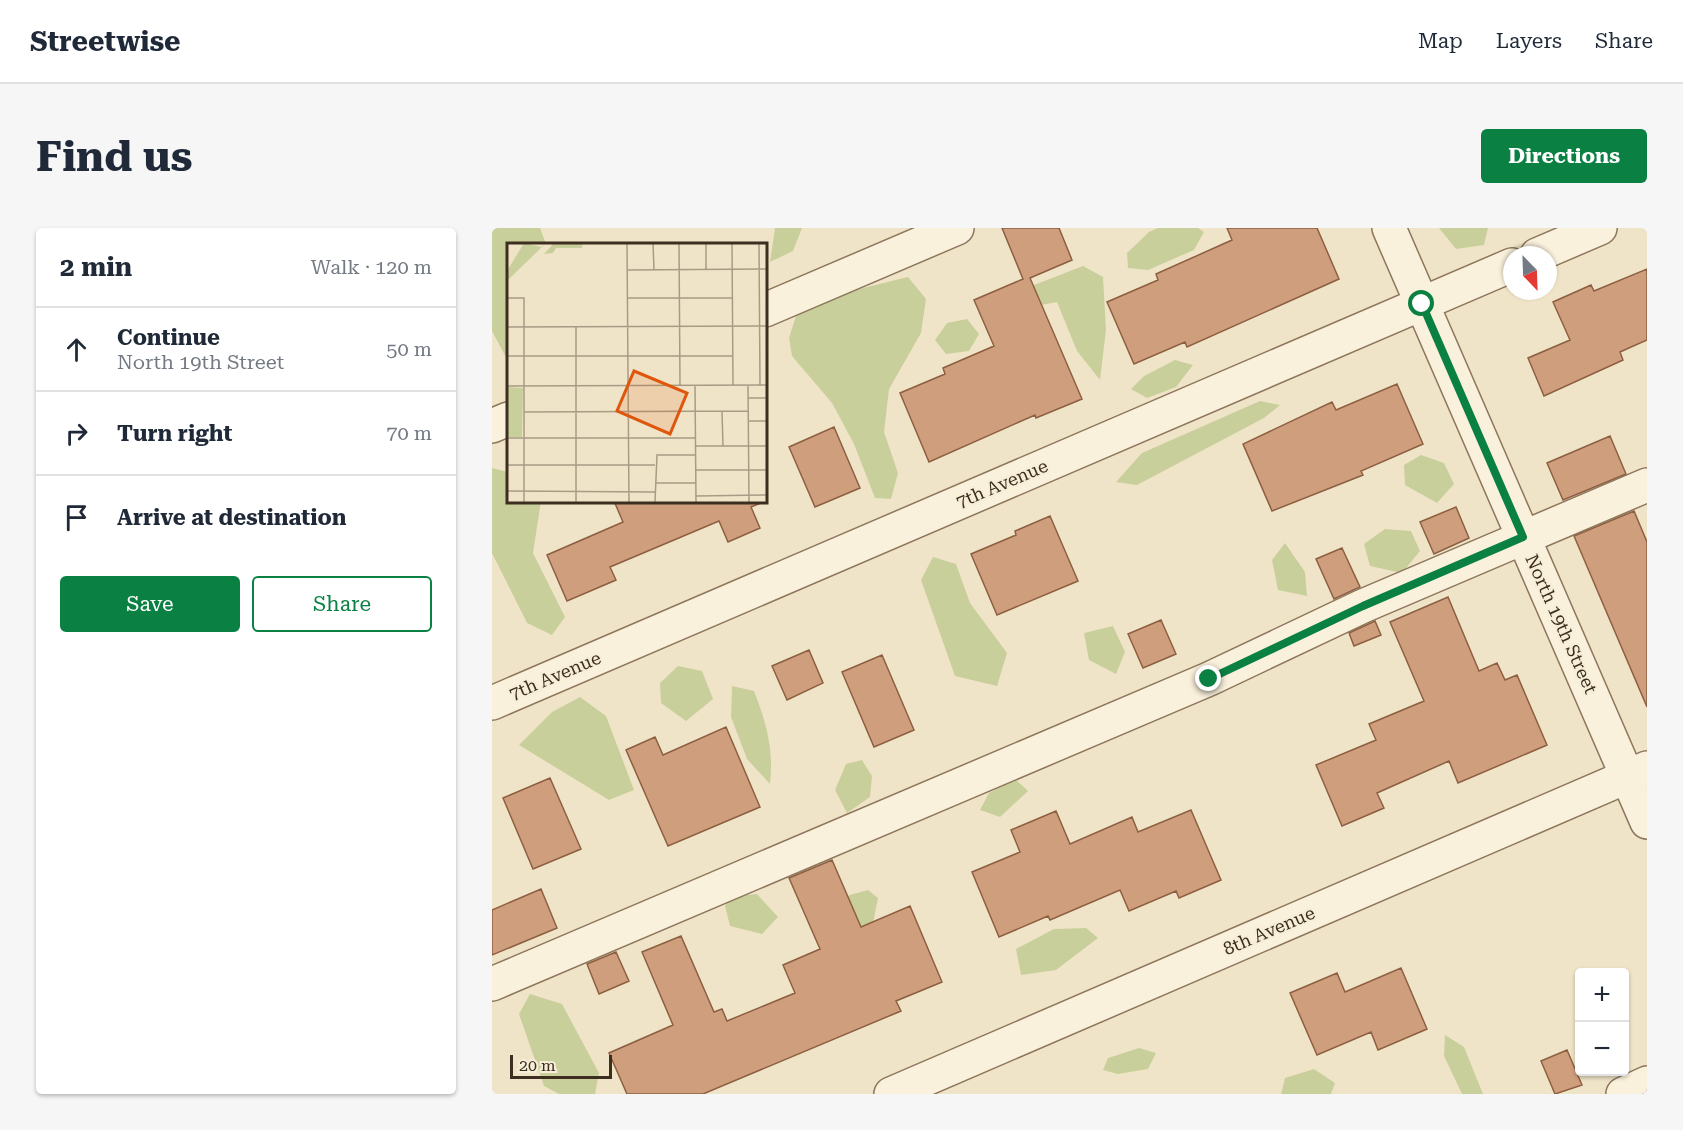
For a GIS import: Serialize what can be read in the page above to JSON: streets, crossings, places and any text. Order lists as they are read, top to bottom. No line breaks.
{"streets":{"street":["7th Avenue","North 19th Street","8th Avenue"]},"crossings":[["7th Avenue","North 19th Street"],["North 19th Street","8th Avenue"]],"scale_bar":"20 m","north":"bottom right","page":{"header":"Streetwise","nav":["Map","Layers","Share"],"buttons":["Directions",["Save","Share"]],"title":"Find us","heading":["2 min","Walk · 120 m"],"list":[["Continue","North 19th Street","50 m"],["Turn right","70 m"],"Arrive at destination"],"map_buttons":["+","−"],"scale":"20 m"}}
